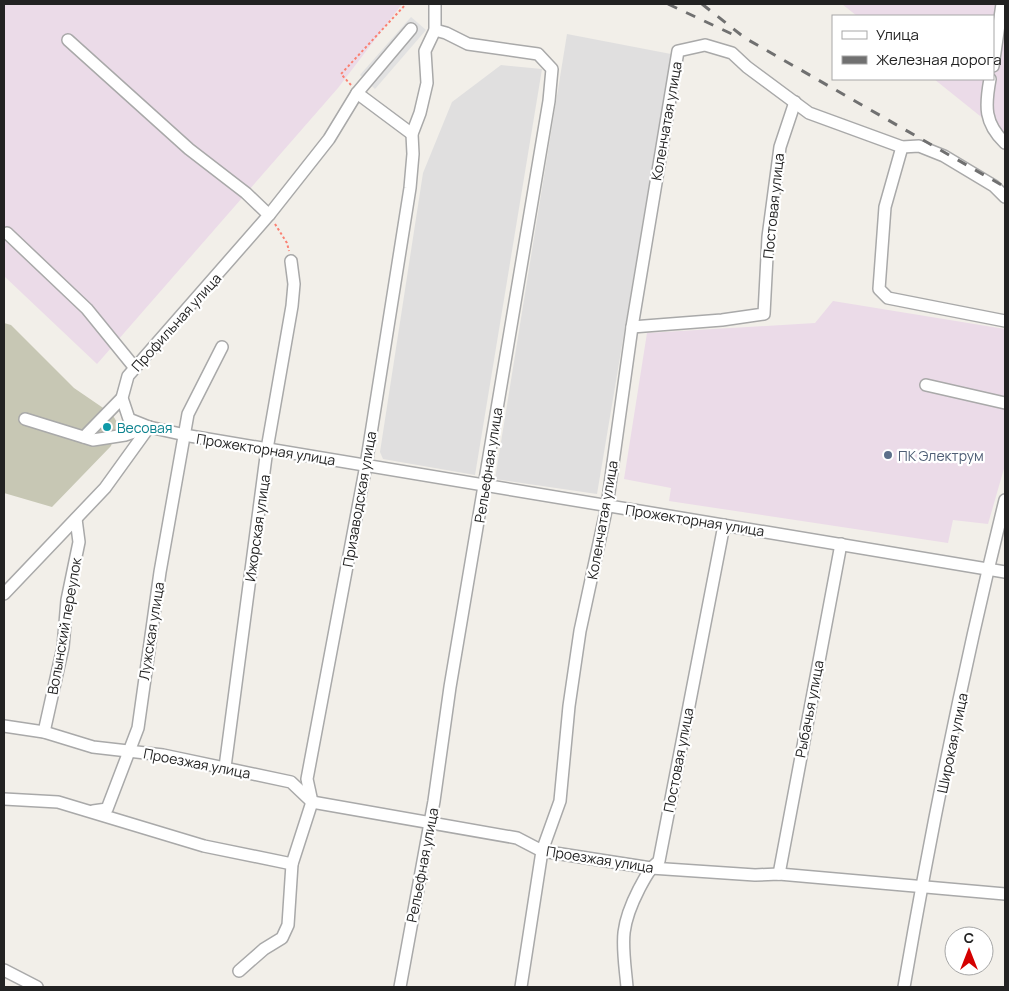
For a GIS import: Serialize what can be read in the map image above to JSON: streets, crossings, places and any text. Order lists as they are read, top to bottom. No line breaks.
{"streets":{"street":["Коленчатая улица","Постовая улица","Профильная улица","Прожекторная улица","Рельефная улица","Призаводская улица","Ижорская улица","Волынский переулок","Лужская улица","Рыбачья улица","Широкая улица","Проезжая улица"]},"crossings":[["Коленчатая улица","Постовая улица"],["Коленчатая улица","Прожекторная улица"],["Коленчатая улица","Проезжая улица"],["Постовая улица","Прожекторная улица"],["Постовая улица","Проезжая улица"],["Прожекторная улица","Рельефная улица"],["Прожекторная улица","Призаводская улица"],["Прожекторная улица","Ижорская улица"],["Прожекторная улица","Лужская улица"],["Прожекторная улица","Рыбачья улица"],["Прожекторная улица","Широкая улица"],["Рельефная улица","Призаводская улица"],["Рельефная улица","Проезжая улица"],["Призаводская улица","Проезжая улица"],["Ижорская улица","Проезжая улица"],["Волынский переулок","Проезжая улица"],["Лужская улица","Проезжая улица"],["Рыбачья улица","Проезжая улица"],["Широкая улица","Проезжая улица"]],"places":["Весовая","ПК Электрум"],"legend":["Улица","Железная дорога"],"north":"top"}
